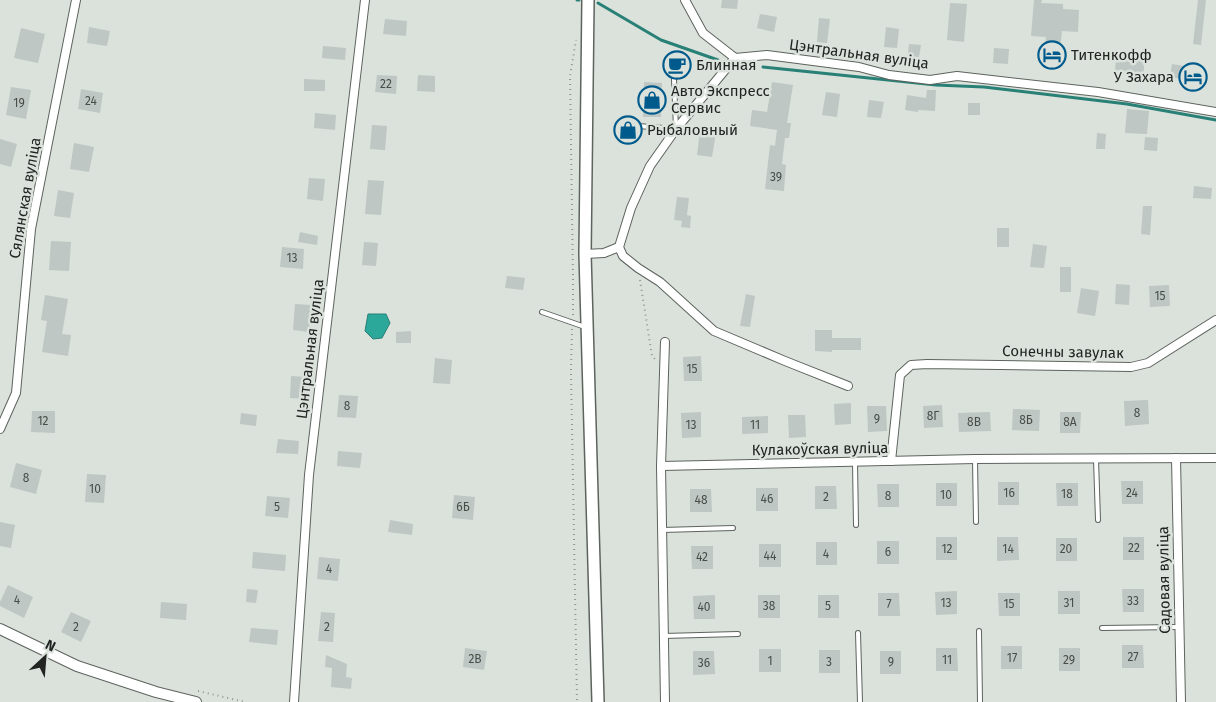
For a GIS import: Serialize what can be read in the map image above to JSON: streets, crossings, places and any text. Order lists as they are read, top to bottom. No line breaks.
{"streets":{"street":["Цэнтральная вуліца","Сялянская вуліца","Сонечны завулак","Кулакоўская вуліца","Садовая вуліца"]},"crossings":[["Сонечны завулак","Кулакоўская вуліца"],["Кулакоўская вуліца","Садовая вуліца"]],"places":{"hotel":["Титенкофф","У Захара"],"cafe":["Блинная"],"shop":["Авто Экспресс Сервис","Рыбаловный"]},"house_numbers":["22","24","19","39","13","15","15","8","8","8Г","9","8Б","12","8В","8А","13","11","8","10","16","24","18","10","8","2","46","48","5","6Б","22","12","14","20","6","4","44","42","4","4","33","13","31","7","15","38","5","40","2","2","27","17","2В","11","29","1","3","9","36"],"north":"top right"}
